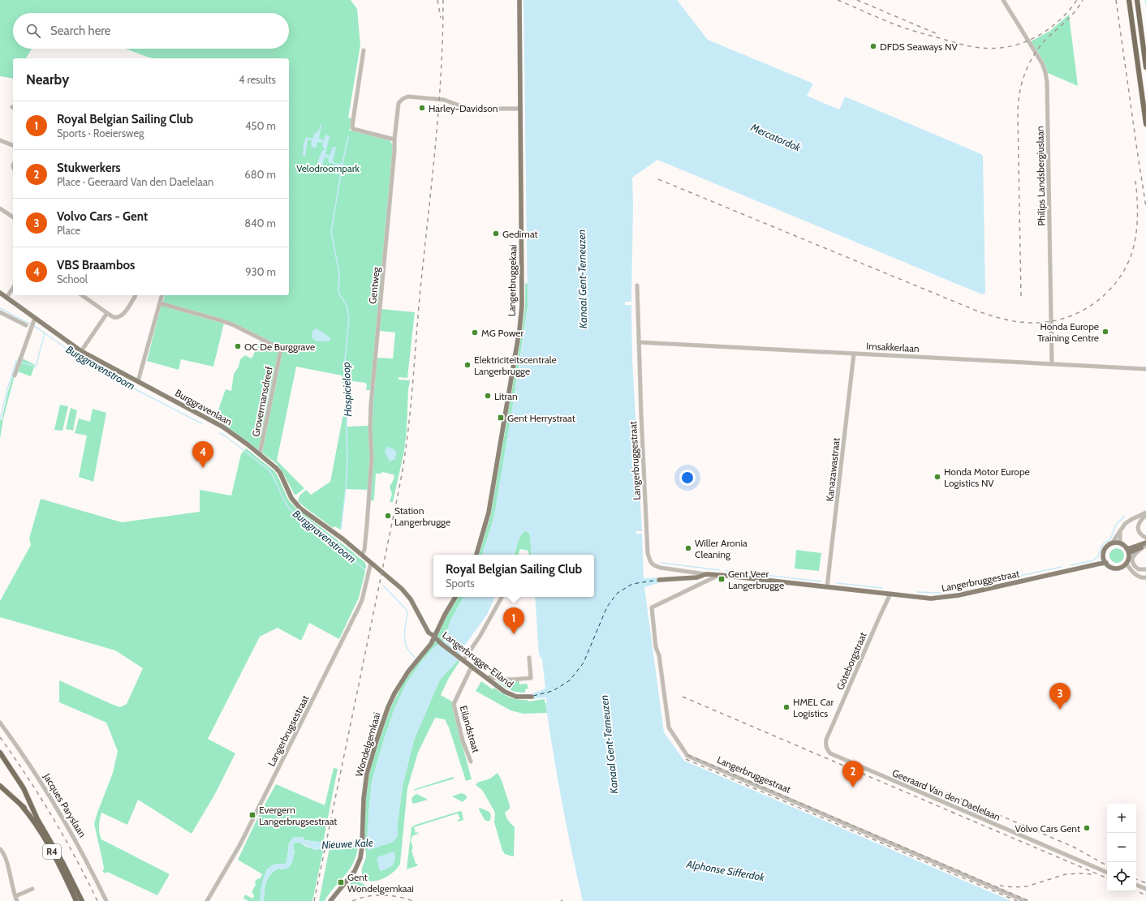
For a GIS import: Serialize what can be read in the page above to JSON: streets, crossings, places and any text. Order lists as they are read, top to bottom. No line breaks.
{"streets":{"highway":["R4"],"main road":["Langerbruggekaai","Burggravenlaan","Langerbruggestraat","Langerbrugge-Eiland","Wondelgemkaai"],"street":["Philips Landsbergiuslaan","Gentweg","Imsakkerlaan","Grovermansdreef","Kanazawastraat","Göteborgstraat","Eilandstraat","Langerbrugsestraat","Geeraard Van den Daelelaan","Jacques Paryslaan"]},"crossings":[["Philips Landsbergiuslaan","Imsakkerlaan"],["Langerbruggekaai","Gentweg"],["Gentweg","Burggravenlaan"],["Imsakkerlaan","Langerbruggestraat"],["Imsakkerlaan","Kanazawastraat"],["Grovermansdreef","Burggravenlaan"],["Burggravenlaan","Langerbrugge-Eiland"],["Burggravenlaan","Langerbrugsestraat"],["Langerbruggestraat","Kanazawastraat"],["Langerbruggestraat","Göteborgstraat"],["Langerbrugge-Eiland","Eilandstraat"],["Langerbrugge-Eiland","Langerbrugsestraat"],["Langerbrugge-Eiland","Wondelgemkaai"],["Göteborgstraat","Geeraard Van den Daelelaan"]],"water":["Mercatordok","Kanaal Gent-Terneuzen","Burggravenstroom","Hospicieloop","Nieuwe Kale","Alphonse Sifferdok"],"parks":["Velodroompark"],"places":{"other":["DFDS Seaways NV","Harley-Davidson","Gedimat","Honda Europe Training Centre","MG Power","OC De Burggrave","Elektriciteitscentrale Langerbrugge","Litran","Honda Motor Europe Logistics NV","Station Langerbrugge","Willer Aronia Cleaning","HMEL Car Logistics","Volvo Cars Gent"],"transit":["Gent Herrystraat","Gent Veer Langerbrugge","Evergem Langerbrugsestraat","Gent Wondelgemkaai"]},"page":{"search":"Search here","heading":["Nearby","4 results"],"list":[{"mark":"1","name":"Royal Belgian Sailing Club","note":"Sports · Roeiersweg","value":"450 m"},{"mark":"2","name":"Stukwerkers","note":"Place · Geeraard Van den Daelelaan","value":"680 m"},{"mark":"3","name":"Volvo Cars - Gent","note":"Place","value":"840 m"},{"mark":"4","name":"VBS Braambos","note":"School","value":"930 m"}],"pins":["4","1","3","2"],"popup":["Royal Belgian Sailing Club","Sports"],"map_buttons":["+","−"]}}
